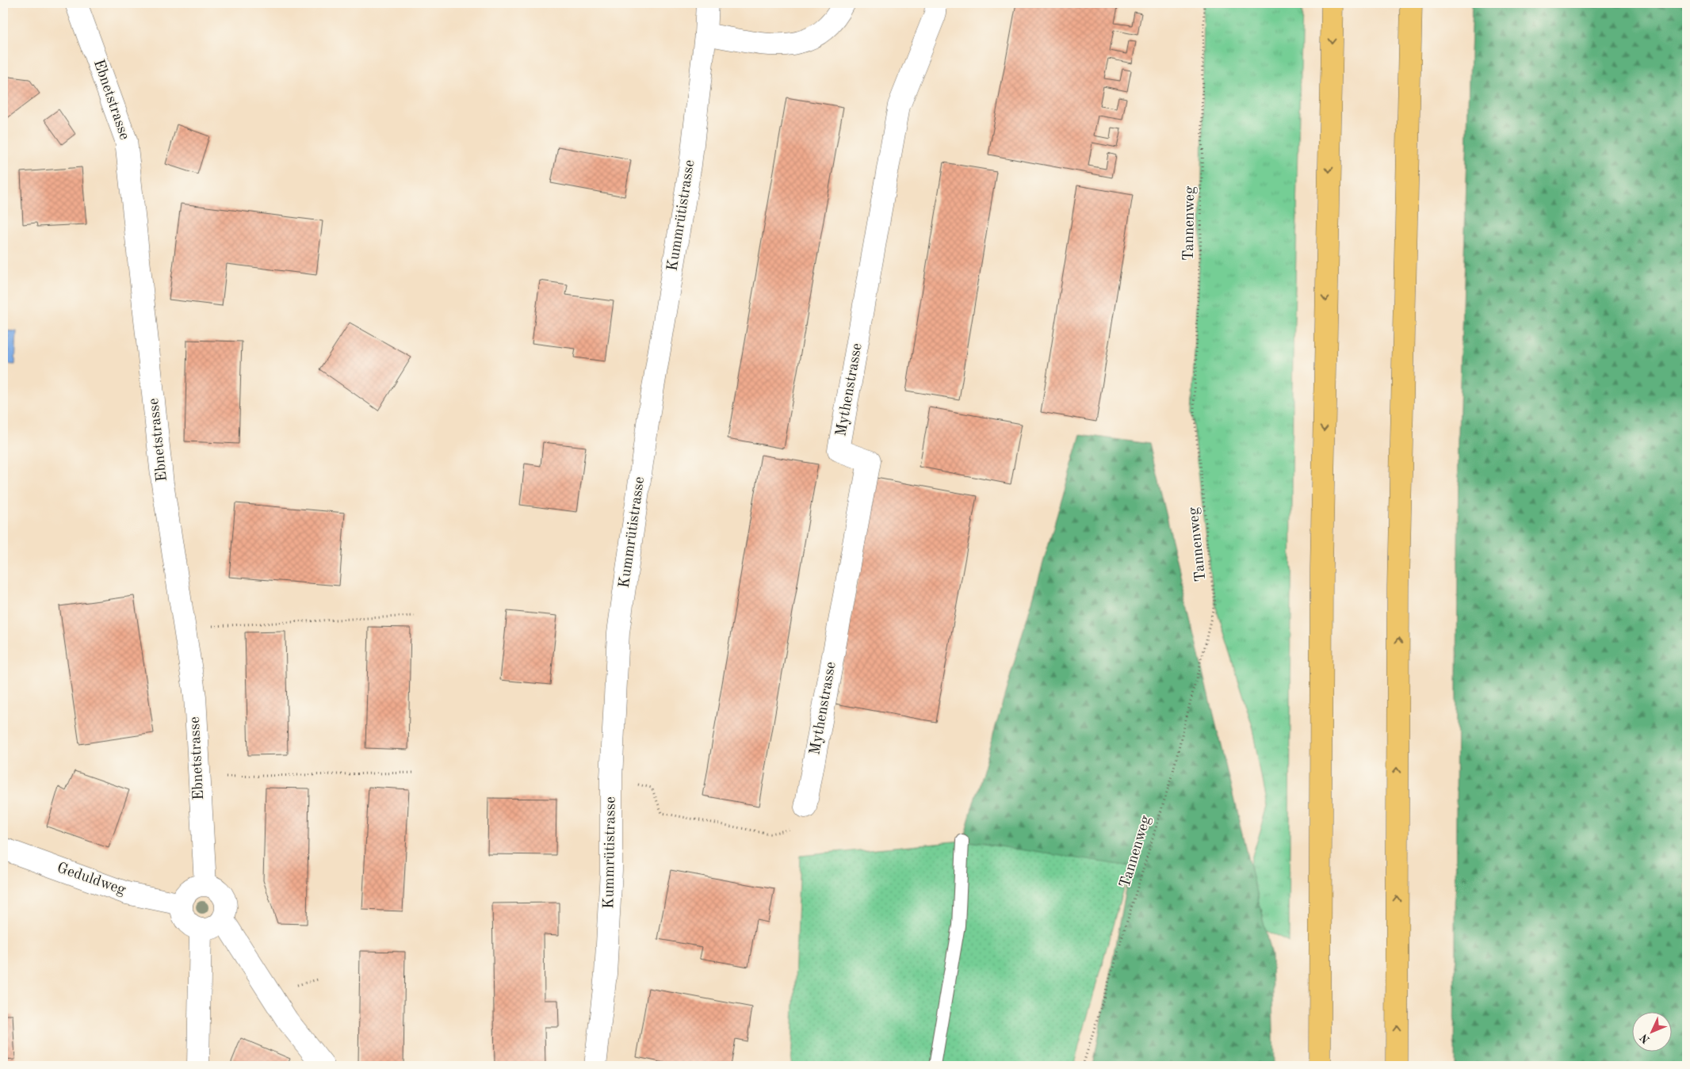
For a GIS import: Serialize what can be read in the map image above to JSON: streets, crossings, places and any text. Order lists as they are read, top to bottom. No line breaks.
{"streets":{"street":["Ebnetstrasse","Kummrütistrasse","Mythenstrasse","Geduldweg"],"path":["Tannenweg"]},"crossings":[["Ebnetstrasse","Geduldweg"]],"north":"bottom left"}
